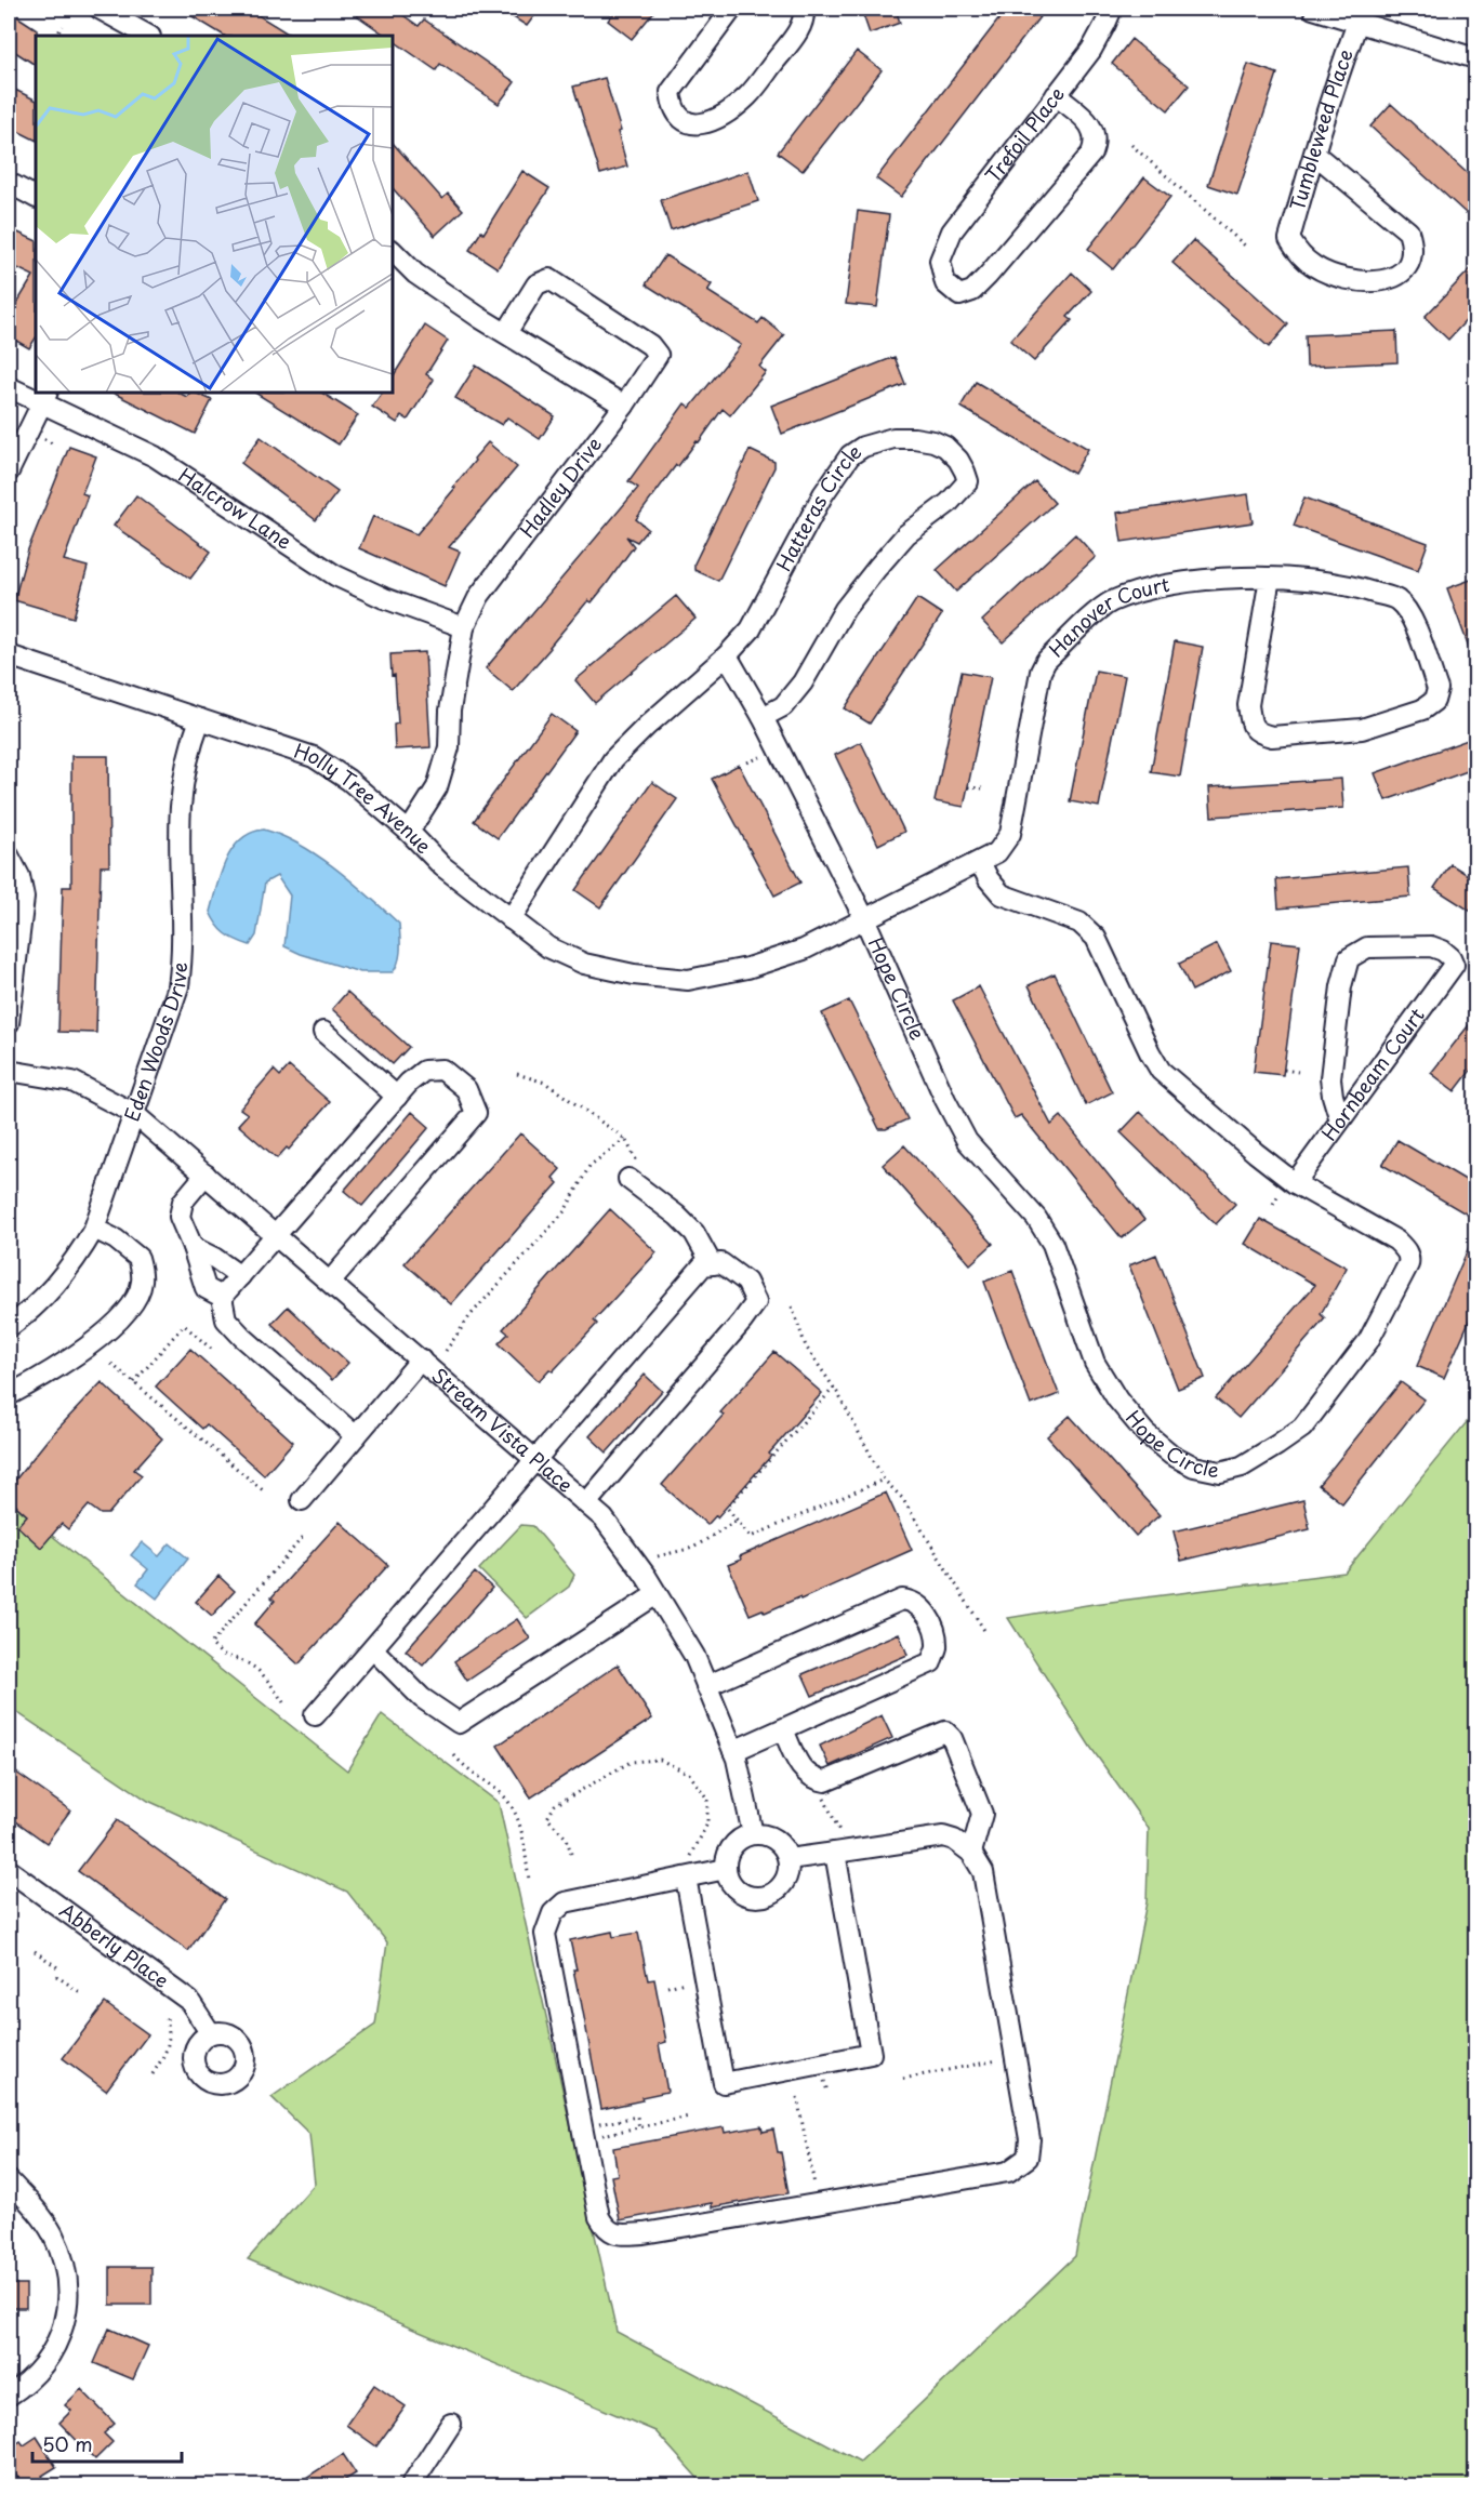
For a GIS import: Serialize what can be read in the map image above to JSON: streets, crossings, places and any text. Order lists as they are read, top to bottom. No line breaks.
{"streets":{"street":["Tumbleweed Place","Trefoil Place","Hadley Drive","Halcrow Lane","Hatteras Circle","Hanover Court","Holly Tree Avenue","Hope Circle","Eden Woods Drive","Hornbeam Court","Stream Vista Place","Abberly Place"]},"crossings":[["Hadley Drive","Halcrow Lane"],["Hadley Drive","Holly Tree Avenue"],["Hatteras Circle","Holly Tree Avenue"],["Hatteras Circle","Hope Circle"],["Hanover Court","Holly Tree Avenue"],["Hanover Court","Hope Circle"],["Holly Tree Avenue","Hope Circle"],["Holly Tree Avenue","Eden Woods Drive"],["Hope Circle","Hornbeam Court"],["Eden Woods Drive","Stream Vista Place"]],"scale_bar":"50 m"}
